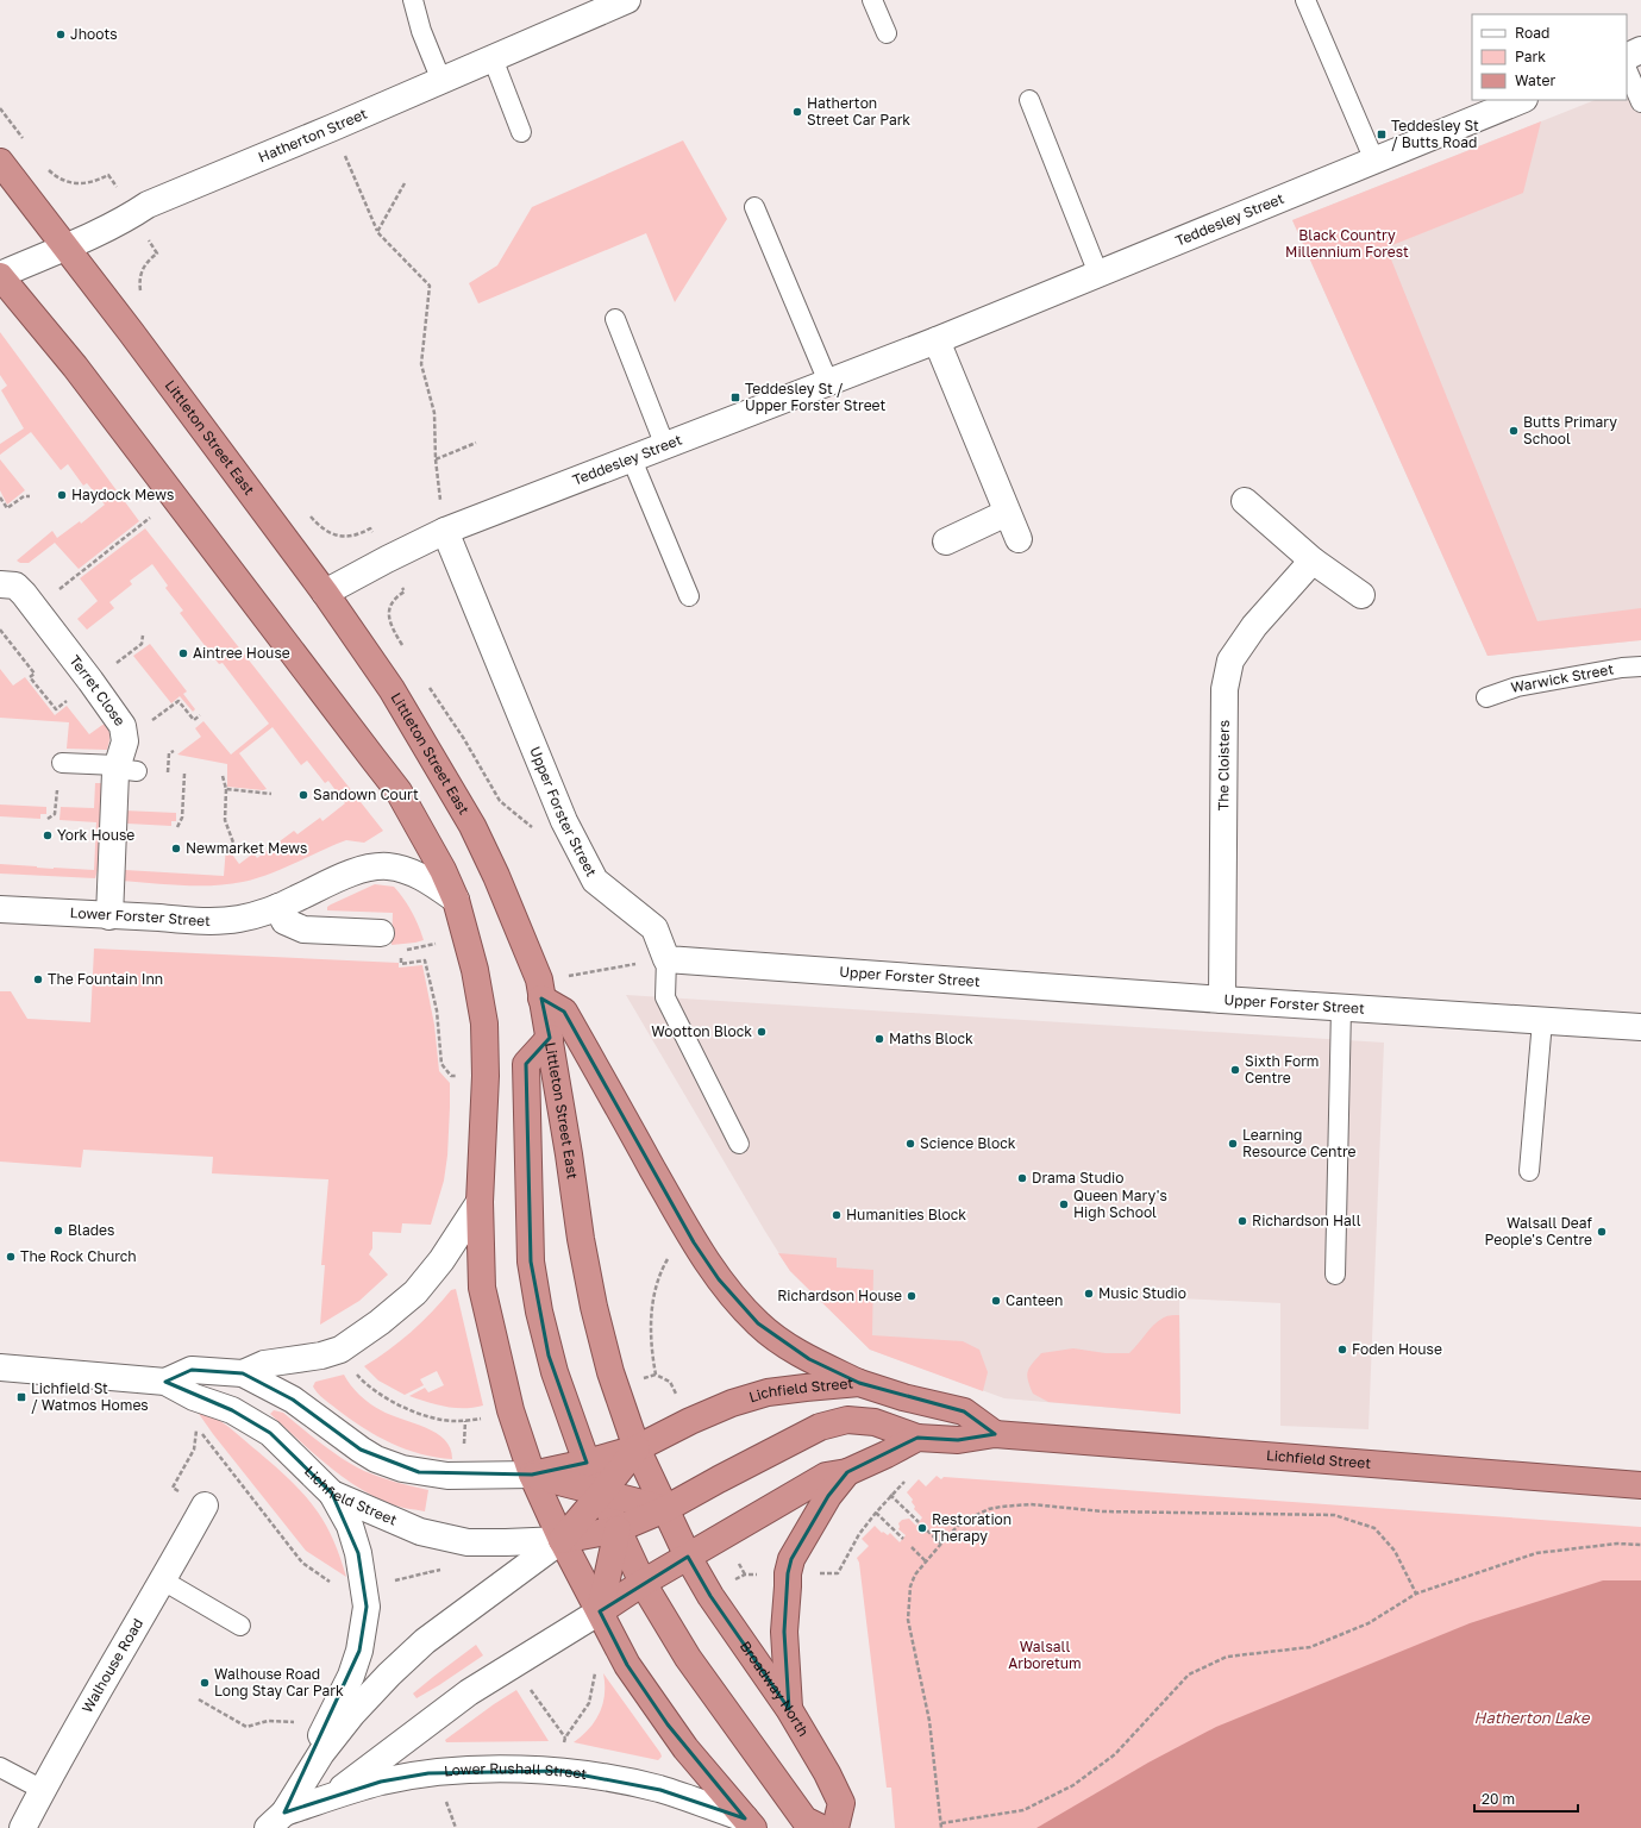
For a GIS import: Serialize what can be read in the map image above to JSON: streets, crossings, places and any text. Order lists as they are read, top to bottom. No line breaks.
{"streets":{"highway":["Littleton Street East","Lichfield Street","Broadway North"],"street":["Hatherton Street","Teddesley Street","Terret Close","The Cloisters","Upper Forster Street","Lower Forster Street","Walhouse Road","Lower Rushall Street"],"lane":["Warwick Street"]},"crossings":[["Hatherton Street","Littleton Street East"],["Teddesley Street","Littleton Street East"],["Teddesley Street","Upper Forster Street"],["Littleton Street East","Lichfield Street"],["Littleton Street East","Broadway North"],["Terret Close","Lower Forster Street"],["The Cloisters","Upper Forster Street"],["Lichfield Street","Broadway North"]],"water":["Hatherton Lake"],"parks":["Black Country Millennium Forest","Walsall Arboretum"],"places":{"other":["Jhoots","Hatherton Street Car Park","Butts Primary School","Haydock Mews","Aintree House","Sandown Court","York House","Newmarket Mews","The Fountain Inn","Wootton Block","Maths Block","Sixth Form Centre","Science Block","Learning Resource Centre","Drama Studio","Queen Mary's High School","Humanities Block","Richardson Hall","Blades","Walsall Deaf People's Centre","The Rock Church","Music Studio","Richardson House","Canteen","Foden House","Restoration Therapy","Walhouse Road Long Stay Car Park"],"transit":["Teddesley St / Butts Road","Teddesley St / Upper Forster Street","Lichfield St / Watmos Homes"]},"legend":["Road","Park","Water"],"scale_bar":"20 m"}
